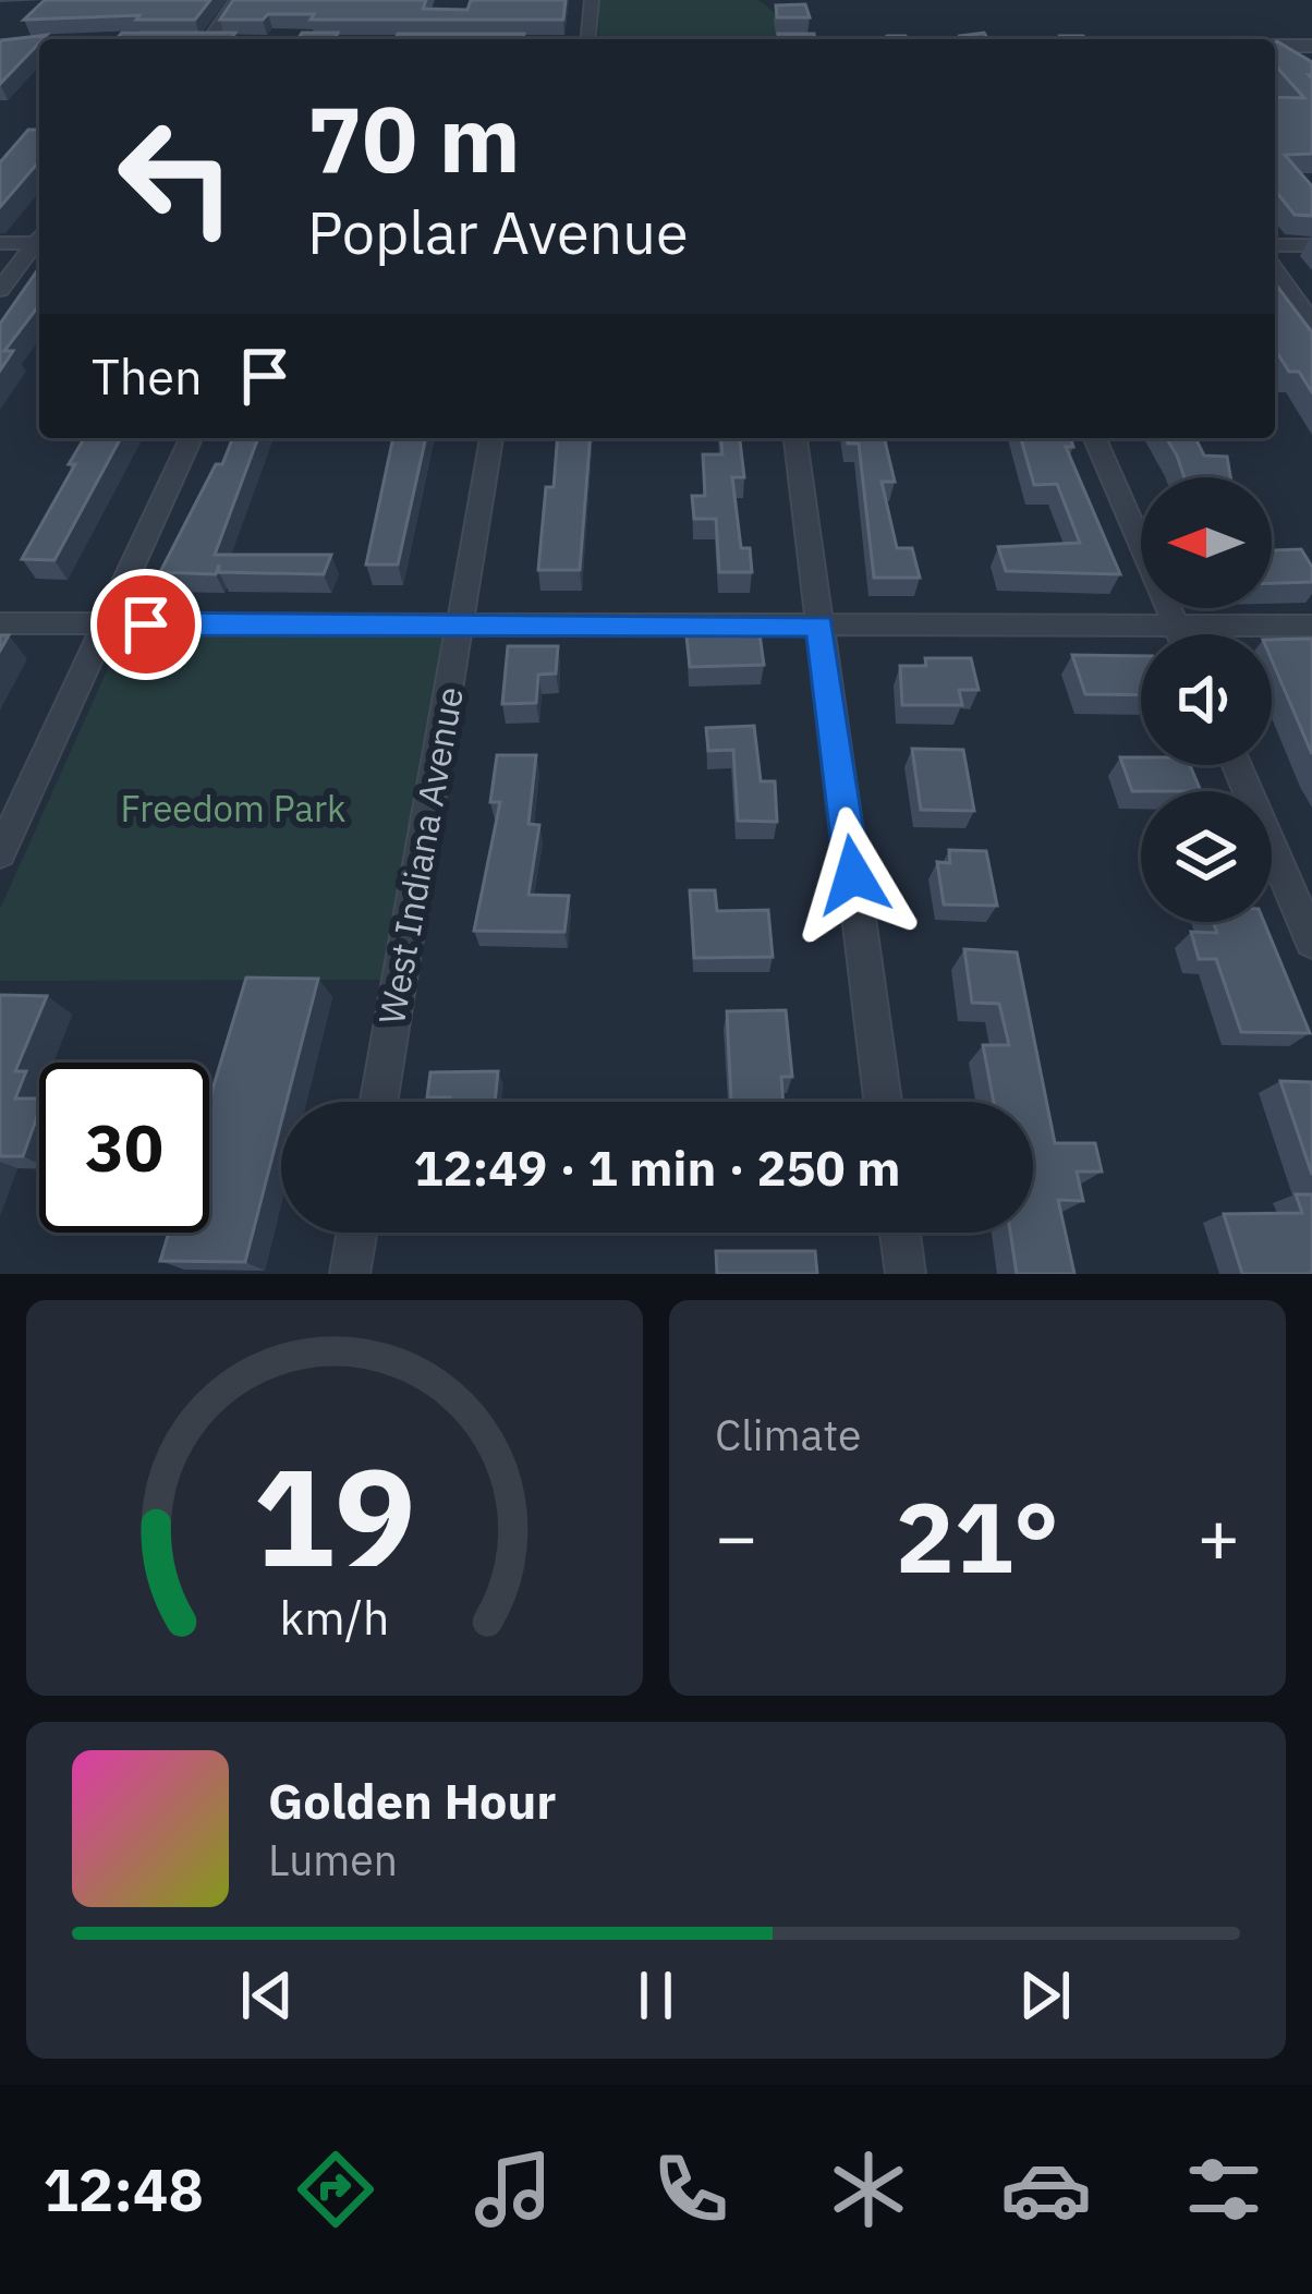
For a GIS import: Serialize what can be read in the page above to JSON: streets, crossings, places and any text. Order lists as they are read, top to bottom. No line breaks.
{"streets":{"street":["West Indiana Avenue"]},"parks":["Freedom Park"],"north":"left","page":{"turn":["70 m","Poplar Avenue"],"then":"Then","limit":"30","trip":"12:49 · 1 min · 250 m","tile":"Climate","heat":["−","21°","+"],"song":["Golden Hour","Lumen"],"tabs":"12:48","gauge":["19","km/h"]}}
